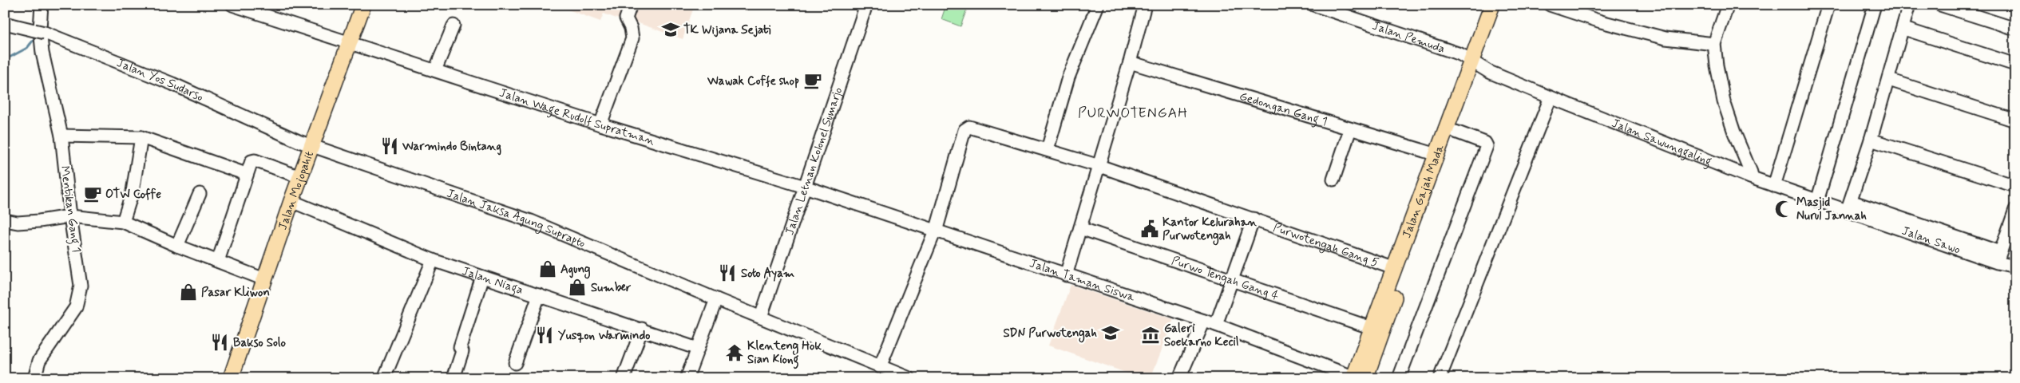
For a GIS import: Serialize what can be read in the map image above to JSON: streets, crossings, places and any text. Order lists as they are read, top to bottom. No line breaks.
{"streets":{"main road":["Jalan Mojopahit","Jalan Gajah Mada"],"street":["Jalan Pemuda","Jalan Yos Sudarso","Gedongan Gang 1","Jalan Wage Rudolf Supratman","Jalan Sawunggaling","Jalan Letnan Kolonel Sumarjo","Mentikan Gang 1","Jalan Jaksa Agung Suprapto","Jalan Sawo","Purwotengah Gang 5","Purwo Tengah Gang 4","Jalan Niaga","Jalan Taman Siswa"]},"crossings":[["Jalan Pemuda","Jalan Sawunggaling"],["Jalan Pemuda","Jalan Gajah Mada"],["Jalan Yos Sudarso","Jalan Mojopahit"],["Jalan Yos Sudarso","Mentikan Gang 1"],["Jalan Yos Sudarso","Jalan Jaksa Agung Suprapto"],["Gedongan Gang 1","Jalan Gajah Mada"],["Jalan Wage Rudolf Supratman","Jalan Letnan Kolonel Sumarjo"],["Jalan Wage Rudolf Supratman","Jalan Mojopahit"],["Jalan Wage Rudolf Supratman","Jalan Taman Siswa"],["Jalan Sawunggaling","Jalan Gajah Mada"],["Jalan Sawunggaling","Jalan Sawo"],["Jalan Letnan Kolonel Sumarjo","Jalan Jaksa Agung Suprapto"],["Jalan Letnan Kolonel Sumarjo","Jalan Taman Siswa"],["Jalan Mojopahit","Jalan Jaksa Agung Suprapto"],["Jalan Mojopahit","Jalan Niaga"],["Jalan Gajah Mada","Purwotengah Gang 5"],["Jalan Gajah Mada","Purwo Tengah Gang 4"],["Jalan Gajah Mada","Jalan Taman Siswa"],["Purwotengah Gang 5","Jalan Taman Siswa"]],"districts":["PURWOTENGAH"],"places":{"school or university":["TK Wijana Sejati","SDN Purwotengah"],"cafe":["Wawak Coffe shop","OTW Coffe"],"restaurant":["Warmindo Bintang","Soto Ayam","Yusqon Warmindo","Bakso Solo"],"mosque":["Masjid Nurul Jannah"],"public building":["Kantor Kelurahan Purwotengah"],"shop":["Agung","Sumber","Pasar Kliwon"],"museum":["Galeri Soekarno Kecil"],"temple":["Klenteng Hok Sian Kiong"]}}
